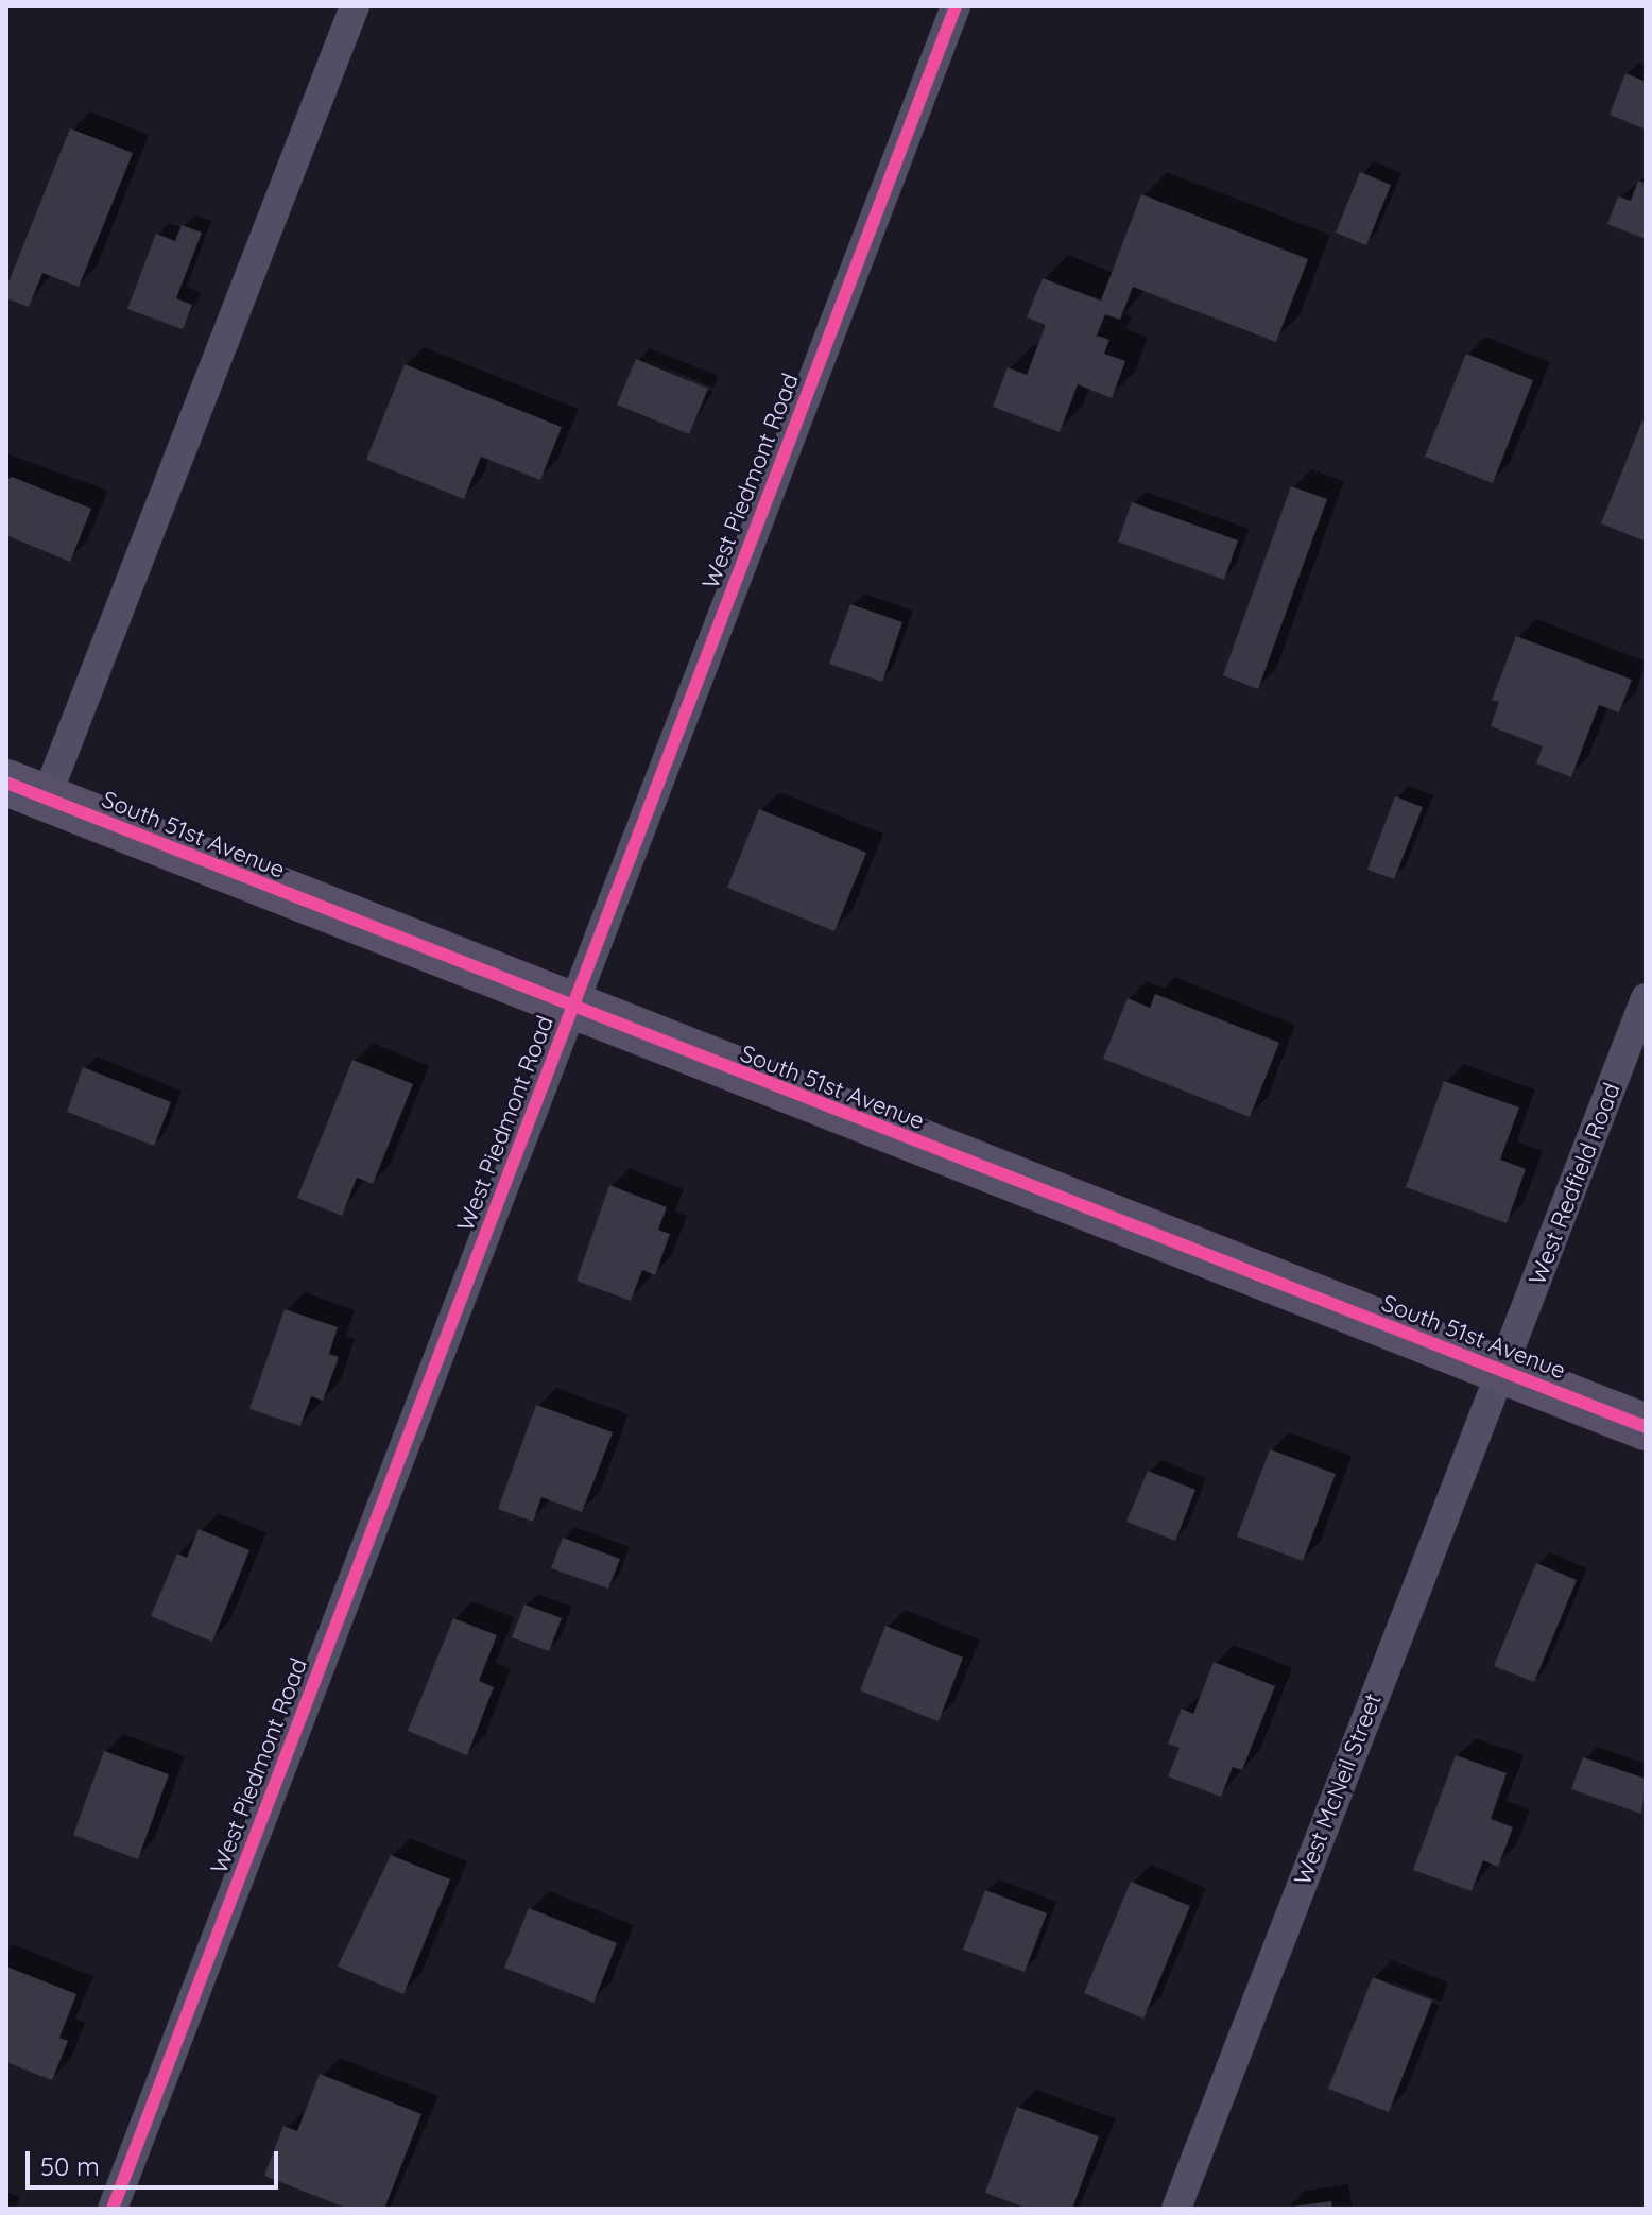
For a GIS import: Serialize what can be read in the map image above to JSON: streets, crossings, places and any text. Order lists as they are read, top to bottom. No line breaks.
{"streets":{"main road":["South 51st Avenue"],"street":["West Piedmont Road","West Redfield Road","West McNeil Street"]},"crossings":[["West Piedmont Road","South 51st Avenue"],["South 51st Avenue","West Redfield Road"],["South 51st Avenue","West McNeil Street"],["West Redfield Road","West McNeil Street"]],"scale_bar":"50 m"}
